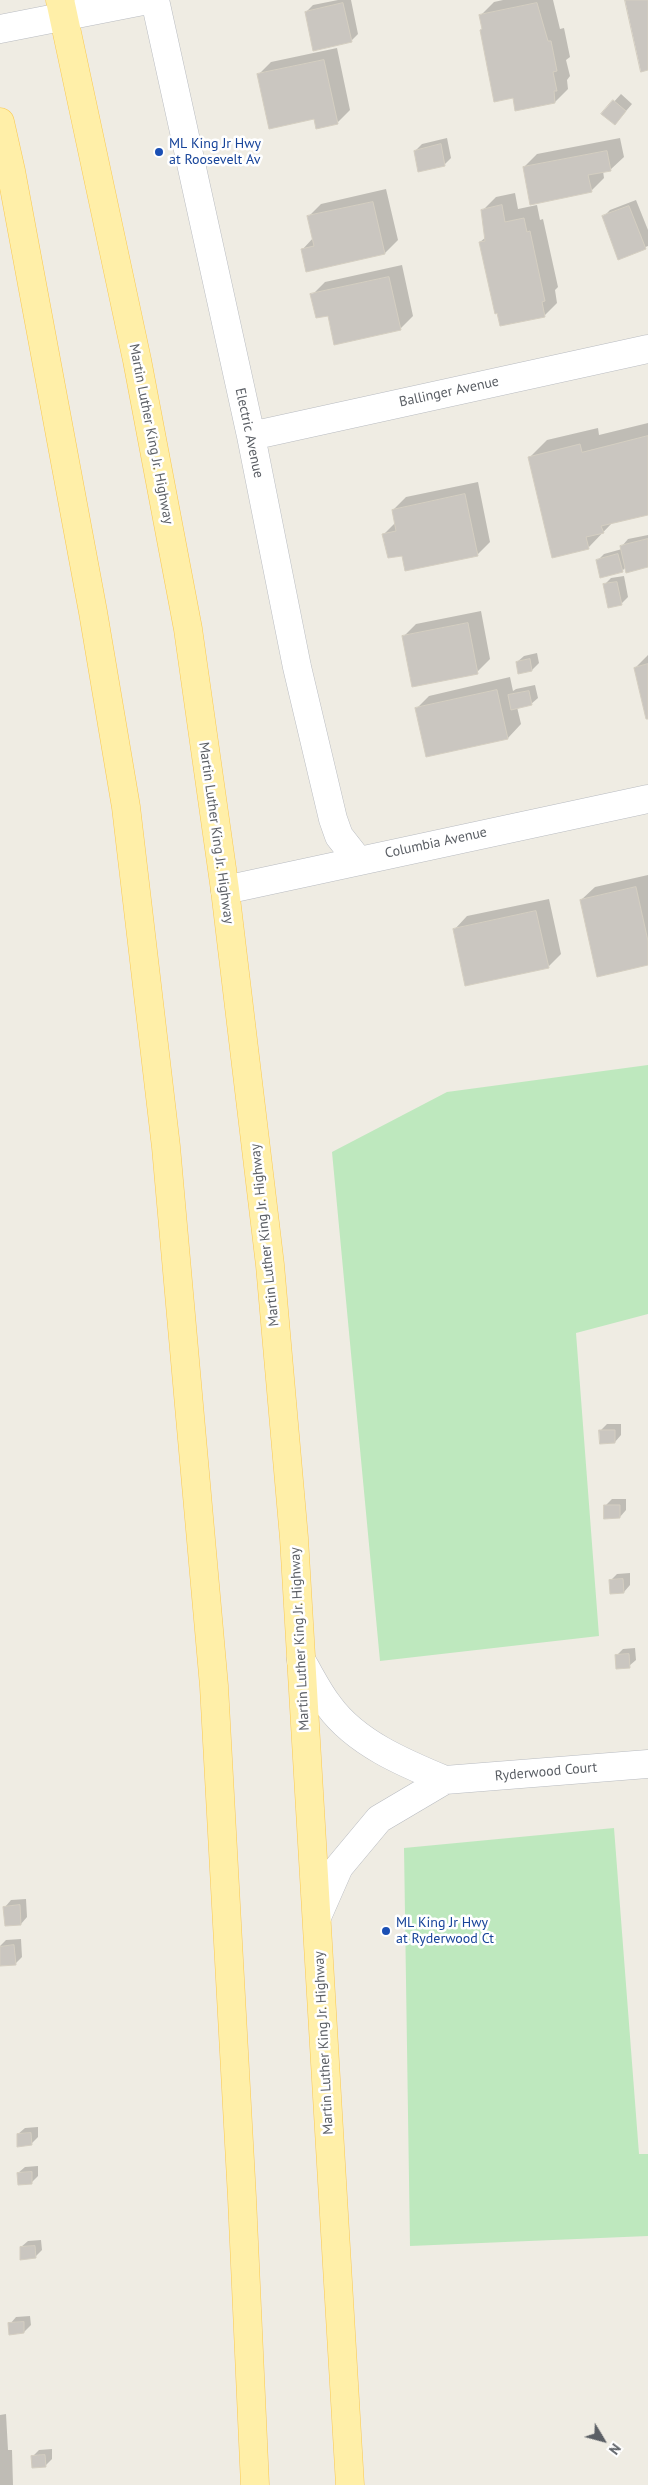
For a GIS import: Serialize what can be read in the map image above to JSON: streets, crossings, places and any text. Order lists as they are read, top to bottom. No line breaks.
{"streets":{"main road":["Martin Luther King Jr. Highway"],"street":["Ballinger Avenue","Electric Avenue","Columbia Avenue","Ryderwood Court"]},"crossings":[["Ballinger Avenue","Electric Avenue"],["Electric Avenue","Columbia Avenue"],["Martin Luther King Jr. Highway","Columbia Avenue"],["Martin Luther King Jr. Highway","Ryderwood Court"]],"places":["ML King Jr Hwy at Roosevelt Av","ML King Jr Hwy at Ryderwood Ct"],"north":"bottom right"}
